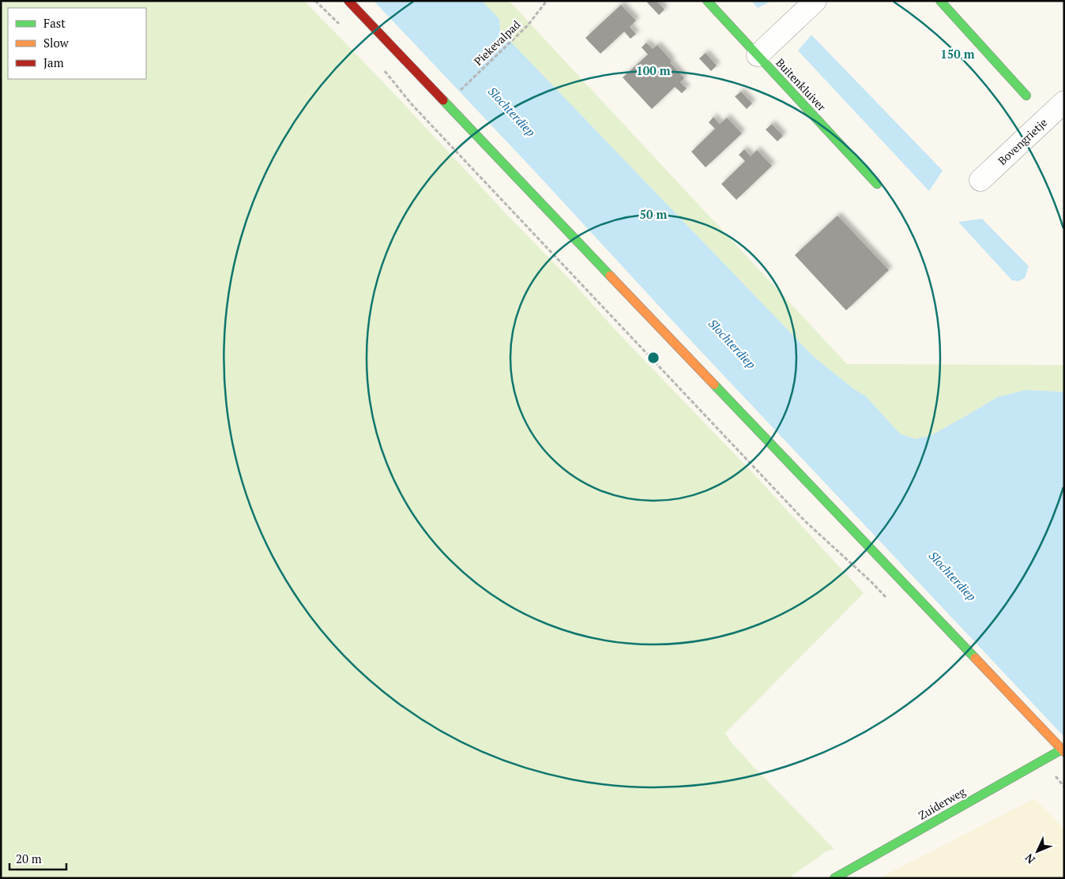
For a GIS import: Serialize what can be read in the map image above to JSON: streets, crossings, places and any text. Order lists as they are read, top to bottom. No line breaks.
{"streets":{"street":["Buitenkluiver","Bovengrietje","Zuiderweg"],"path":["Piekevalpad"]},"water":["Slochterdiep"],"legend":["Fast","Slow","Jam"],"scale_bar":"20 m","north":"bottom left","rings":["150 m","100 m","50 m"]}
